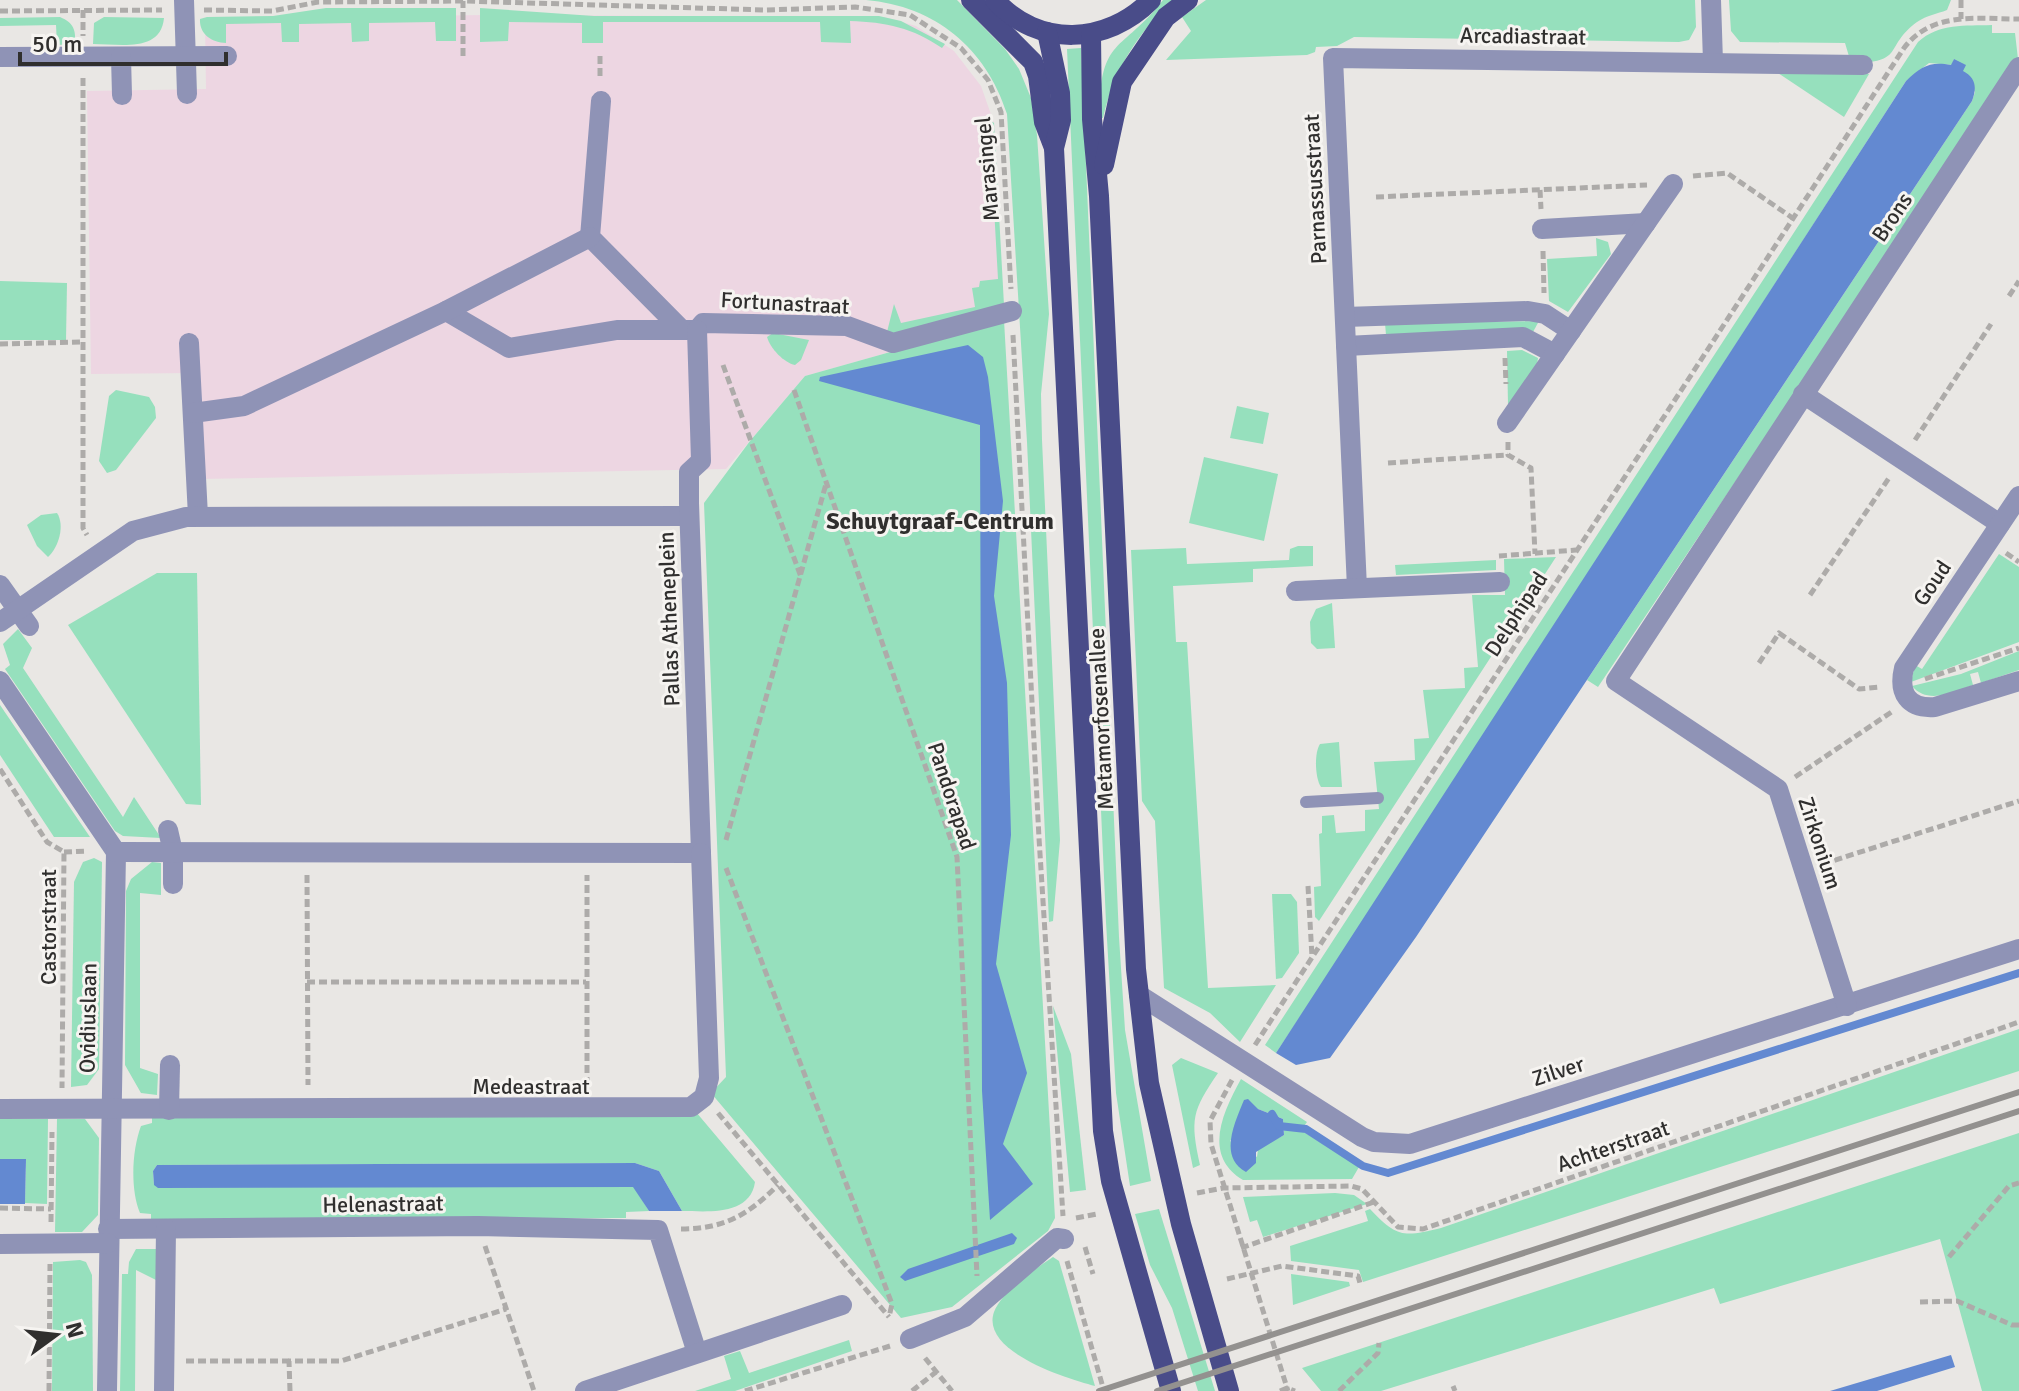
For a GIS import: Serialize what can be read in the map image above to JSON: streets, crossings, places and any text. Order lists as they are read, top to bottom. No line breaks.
{"streets":{"main road":["Metamorfosenallee"],"street":["Arcadiastraat","Parnassusstraat","Brons","Fortunastraat","Goud","Pallas Atheneplein","Zirkonium","Ovidiuslaan","Zilver","Medeastraat","Helenastraat"],"path":["Marasingel","Delphipad","Pandorapad","Castorstraat","Achterstraat"]},"crossings":[["Arcadiastraat","Parnassusstraat"],["Marasingel","Fortunastraat"],["Brons","Zirkonium"],["Fortunastraat","Pallas Atheneplein"],["Delphipad","Zilver"],["Delphipad","Achterstraat"],["Metamorfosenallee","Zilver"],["Zirkonium","Zilver"],["Castorstraat","Medeastraat"],["Ovidiuslaan","Medeastraat"],["Ovidiuslaan","Helenastraat"]],"districts":["Schuytgraaf-Centrum"],"scale_bar":"50 m","north":"right"}
